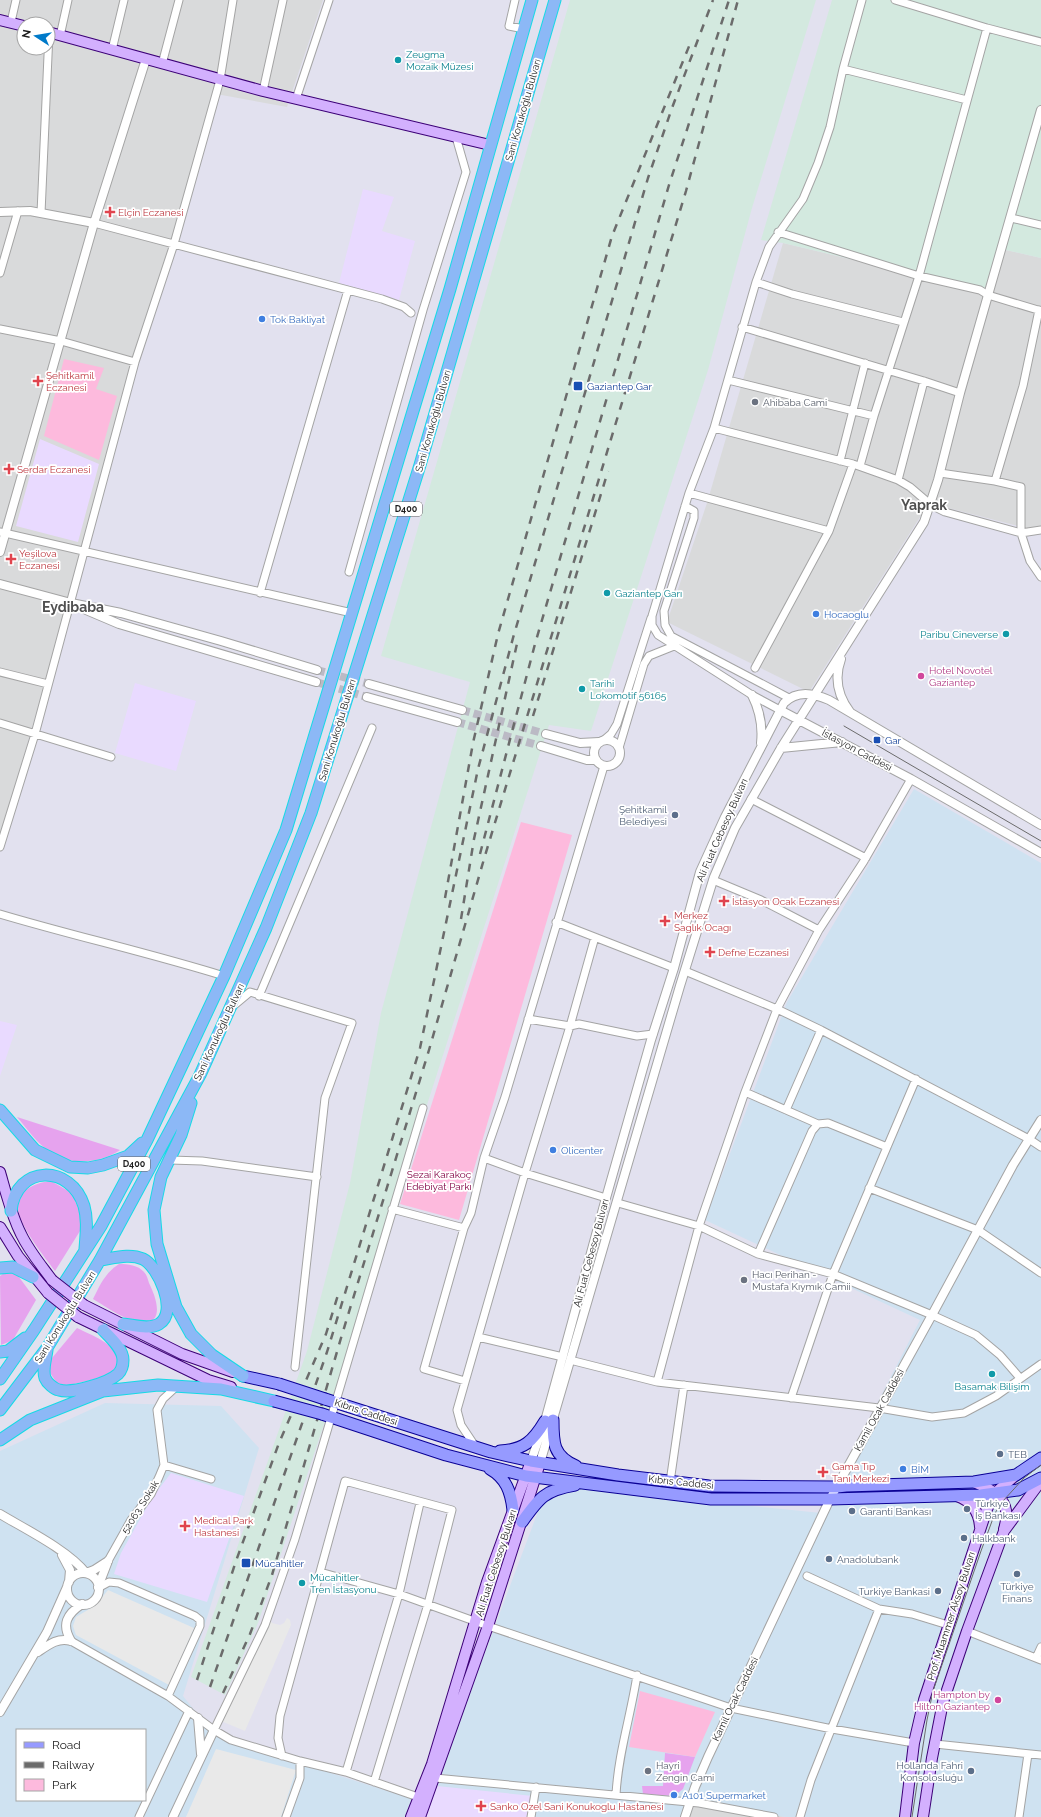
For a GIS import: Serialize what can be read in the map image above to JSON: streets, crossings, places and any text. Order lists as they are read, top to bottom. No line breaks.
{"streets":{"highway":["Sani Konukoğlu Bulvarı","D400"],"main road":["Ali Fuat Cebesoy Bulvarı","Kıbrıs Caddesi","Prof. Muammer Aksoy Bulvarı"],"street":["İstasyon Caddesi","Kamil Ocak Caddesi","52063. Sokak"]},"crossings":[["İstasyon Caddesi","Ali Fuat Cebesoy Bulvarı"],["Ali Fuat Cebesoy Bulvarı","Kıbrıs Caddesi"],["Kamil Ocak Caddesi","Kıbrıs Caddesi"],["Kıbrıs Caddesi","Prof. Muammer Aksoy Bulvarı"]],"districts":["Yaprak","Eydibaba"],"parks":["Sezai Karakoç Edebiyat Parkı"],"places":{"other":["Zeugma Mozaik Müzesi","Tok Bakliyat","Ahibaba Cami","Gaziantep Garı","Hocaoglu","Paribu Cineverse","Hotel Novotel Gaziantep","Tarihi Lokomotif 56165","Şehitkamil Belediyesi","Olicenter","Hacı Perihan - Mustafa Kıymık Camii","Basamak Bilişim","TEB","BİM","Türkiye İş Bankası","Garanti Bankası","Halkbank","Anadolubank","Türkiye Finans","Mücahitler Tren İstasyonu","Turkiye Bankasi","Hampton by Hilton Gaziantep","Hayri Zengin Cami","Hollanda Fahri Konsolosluğu","A101 Supermarket"],"health":["Elçin Eczanesi","Şehitkamil Eczanesi","Serdar Eczanesi","Yeşilova Eczanesi","İstasyon Ocak Eczanesi","Merkez Saglık Ocagı","Defne Eczanesi","Gama Tıp Tanı Merkezi","Medical Park Hastanesi","Sanko Ozel Sani Konukoglu Hastanesi"],"transit":["Gaziantep Gar","Gar","Mücahitler"]},"legend":["Road","Railway","Park"],"north":"left"}
